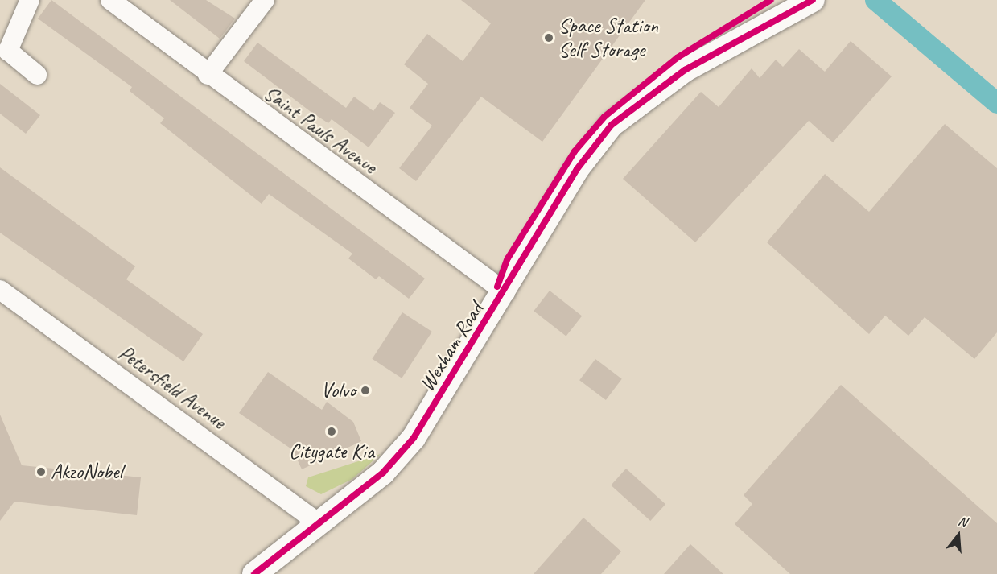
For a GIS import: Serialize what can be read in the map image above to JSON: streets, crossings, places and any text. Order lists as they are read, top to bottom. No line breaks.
{"streets":{"street":["Saint Pauls Avenue","Wexham Road","Petersfield Avenue"]},"crossings":[["Saint Pauls Avenue","Wexham Road"],["Wexham Road","Petersfield Avenue"]],"places":["Space Station Self Storage","Volvo","Citygate Kia","AkzoNobel"],"north":"top"}
